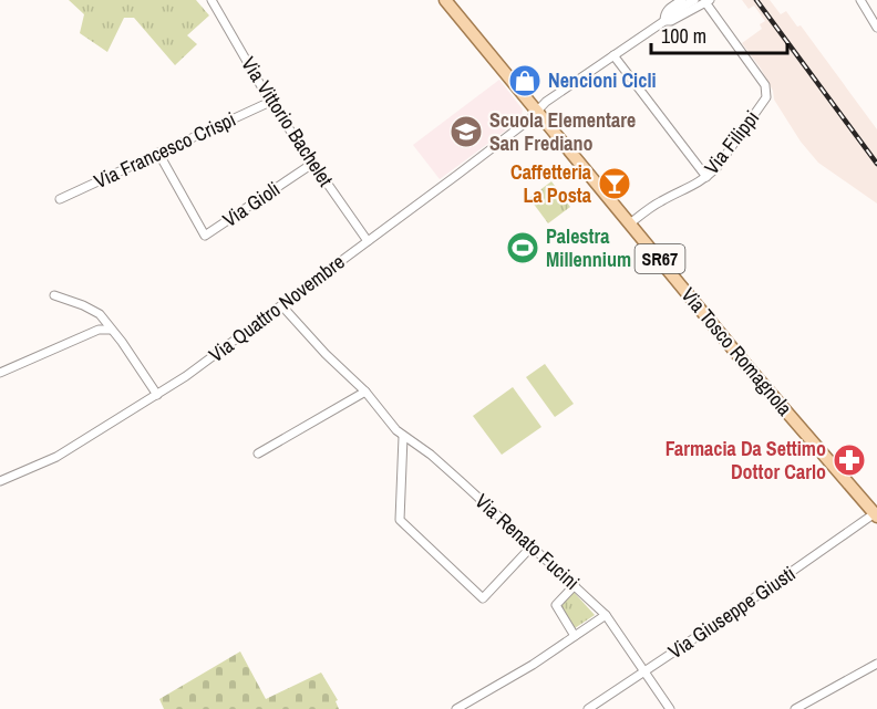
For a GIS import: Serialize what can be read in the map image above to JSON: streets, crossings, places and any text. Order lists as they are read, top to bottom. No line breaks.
{"streets":{"main road":["SR67","Via Tosco Romagnola"],"street":["Via Vittorio Bachelet","Via Filippi","Via Francesco Crispi","Via Gioli","Via Quattro Novembre","Via Renato Fucini","Via Giuseppe Giusti"]},"crossings":[["Via Vittorio Bachelet","Via Francesco Crispi"],["Via Vittorio Bachelet","Via Gioli"],["Via Vittorio Bachelet","Via Quattro Novembre"],["Via Filippi","Via Quattro Novembre"],["Via Filippi","Via Tosco Romagnola"],["Via Francesco Crispi","Via Gioli"],["Via Quattro Novembre","Via Tosco Romagnola"],["Via Quattro Novembre","Via Renato Fucini"],["Via Tosco Romagnola","Via Giuseppe Giusti"],["Via Renato Fucini","Via Giuseppe Giusti"]],"places":{"shop":["Nencioni Cicli"],"school or university":["Scuola Elementare San Frediano"],"bar":["Caffetteria La Posta"],"sports":["Palestra Millennium"],"pharmacy":["Farmacia Da Settimo Dottor Carlo"]},"scale_bar":"100 m"}
